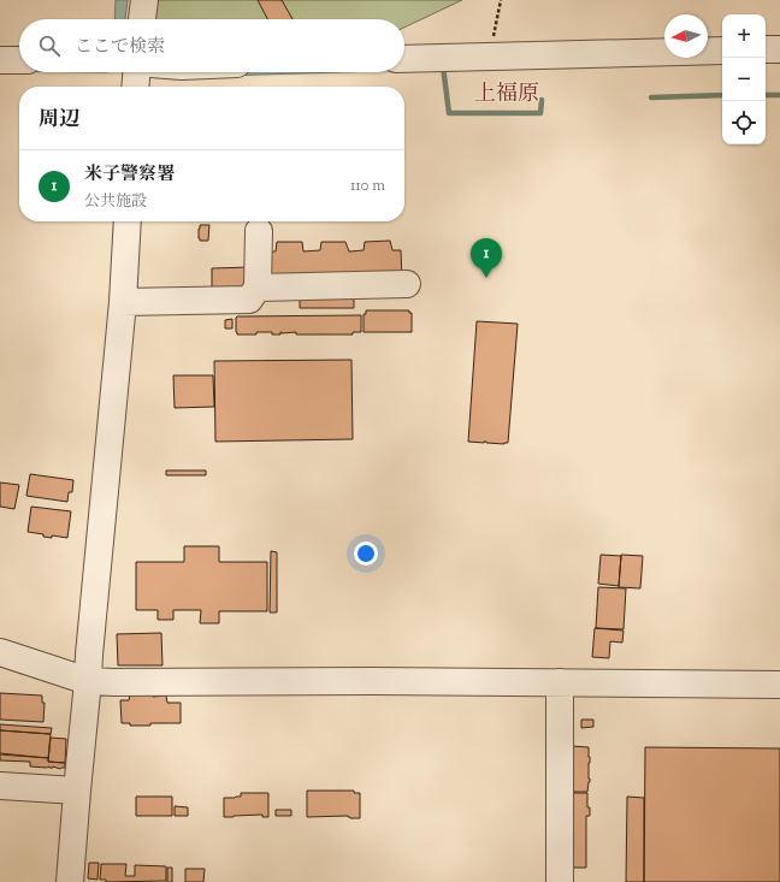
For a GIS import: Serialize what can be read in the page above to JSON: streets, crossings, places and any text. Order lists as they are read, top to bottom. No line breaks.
{"districts":["上福原"],"north":"left","page":{"map_buttons":["+","−"],"search":"ここで検索","heading":"周辺","list":[{"mark":"1","name":"米子警察署","note":"公共施設","value":"110 m"}],"pins":"1"}}
